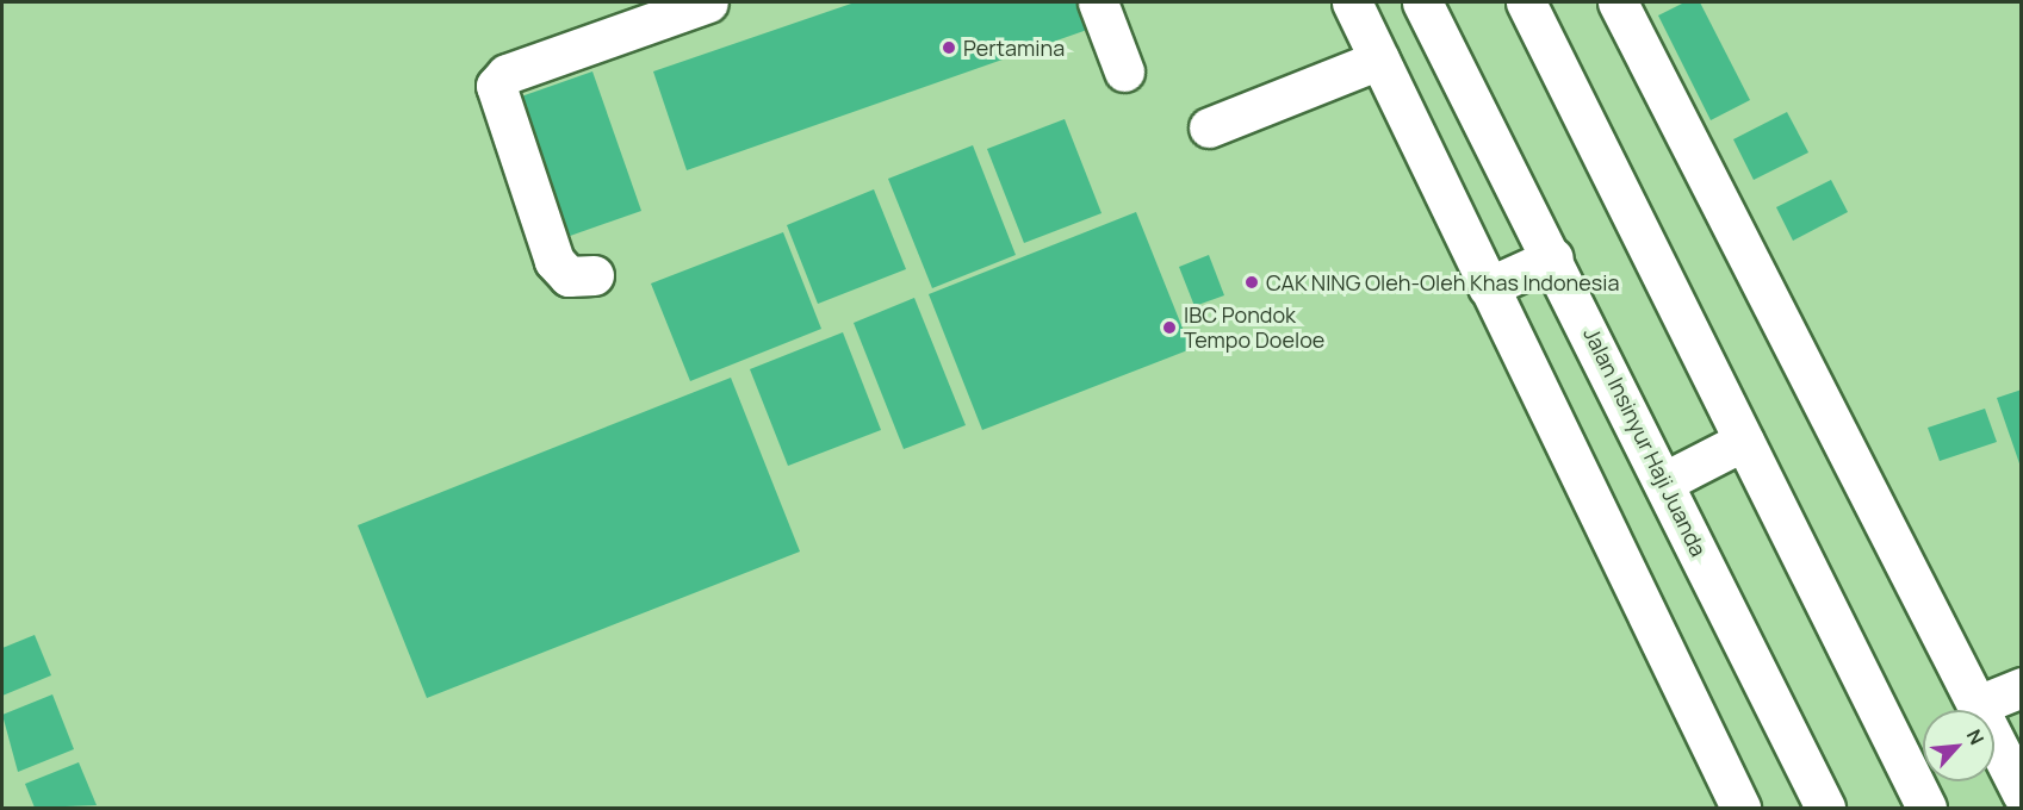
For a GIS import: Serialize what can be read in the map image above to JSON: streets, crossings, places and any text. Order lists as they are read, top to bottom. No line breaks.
{"streets":{"main road":["Jalan Insinyur Haji Juanda"]},"places":["Pertamina","CAK NING Oleh-Oleh Khas Indonesia","IBC Pondok Tempo Doeloe"],"north":"top right"}
